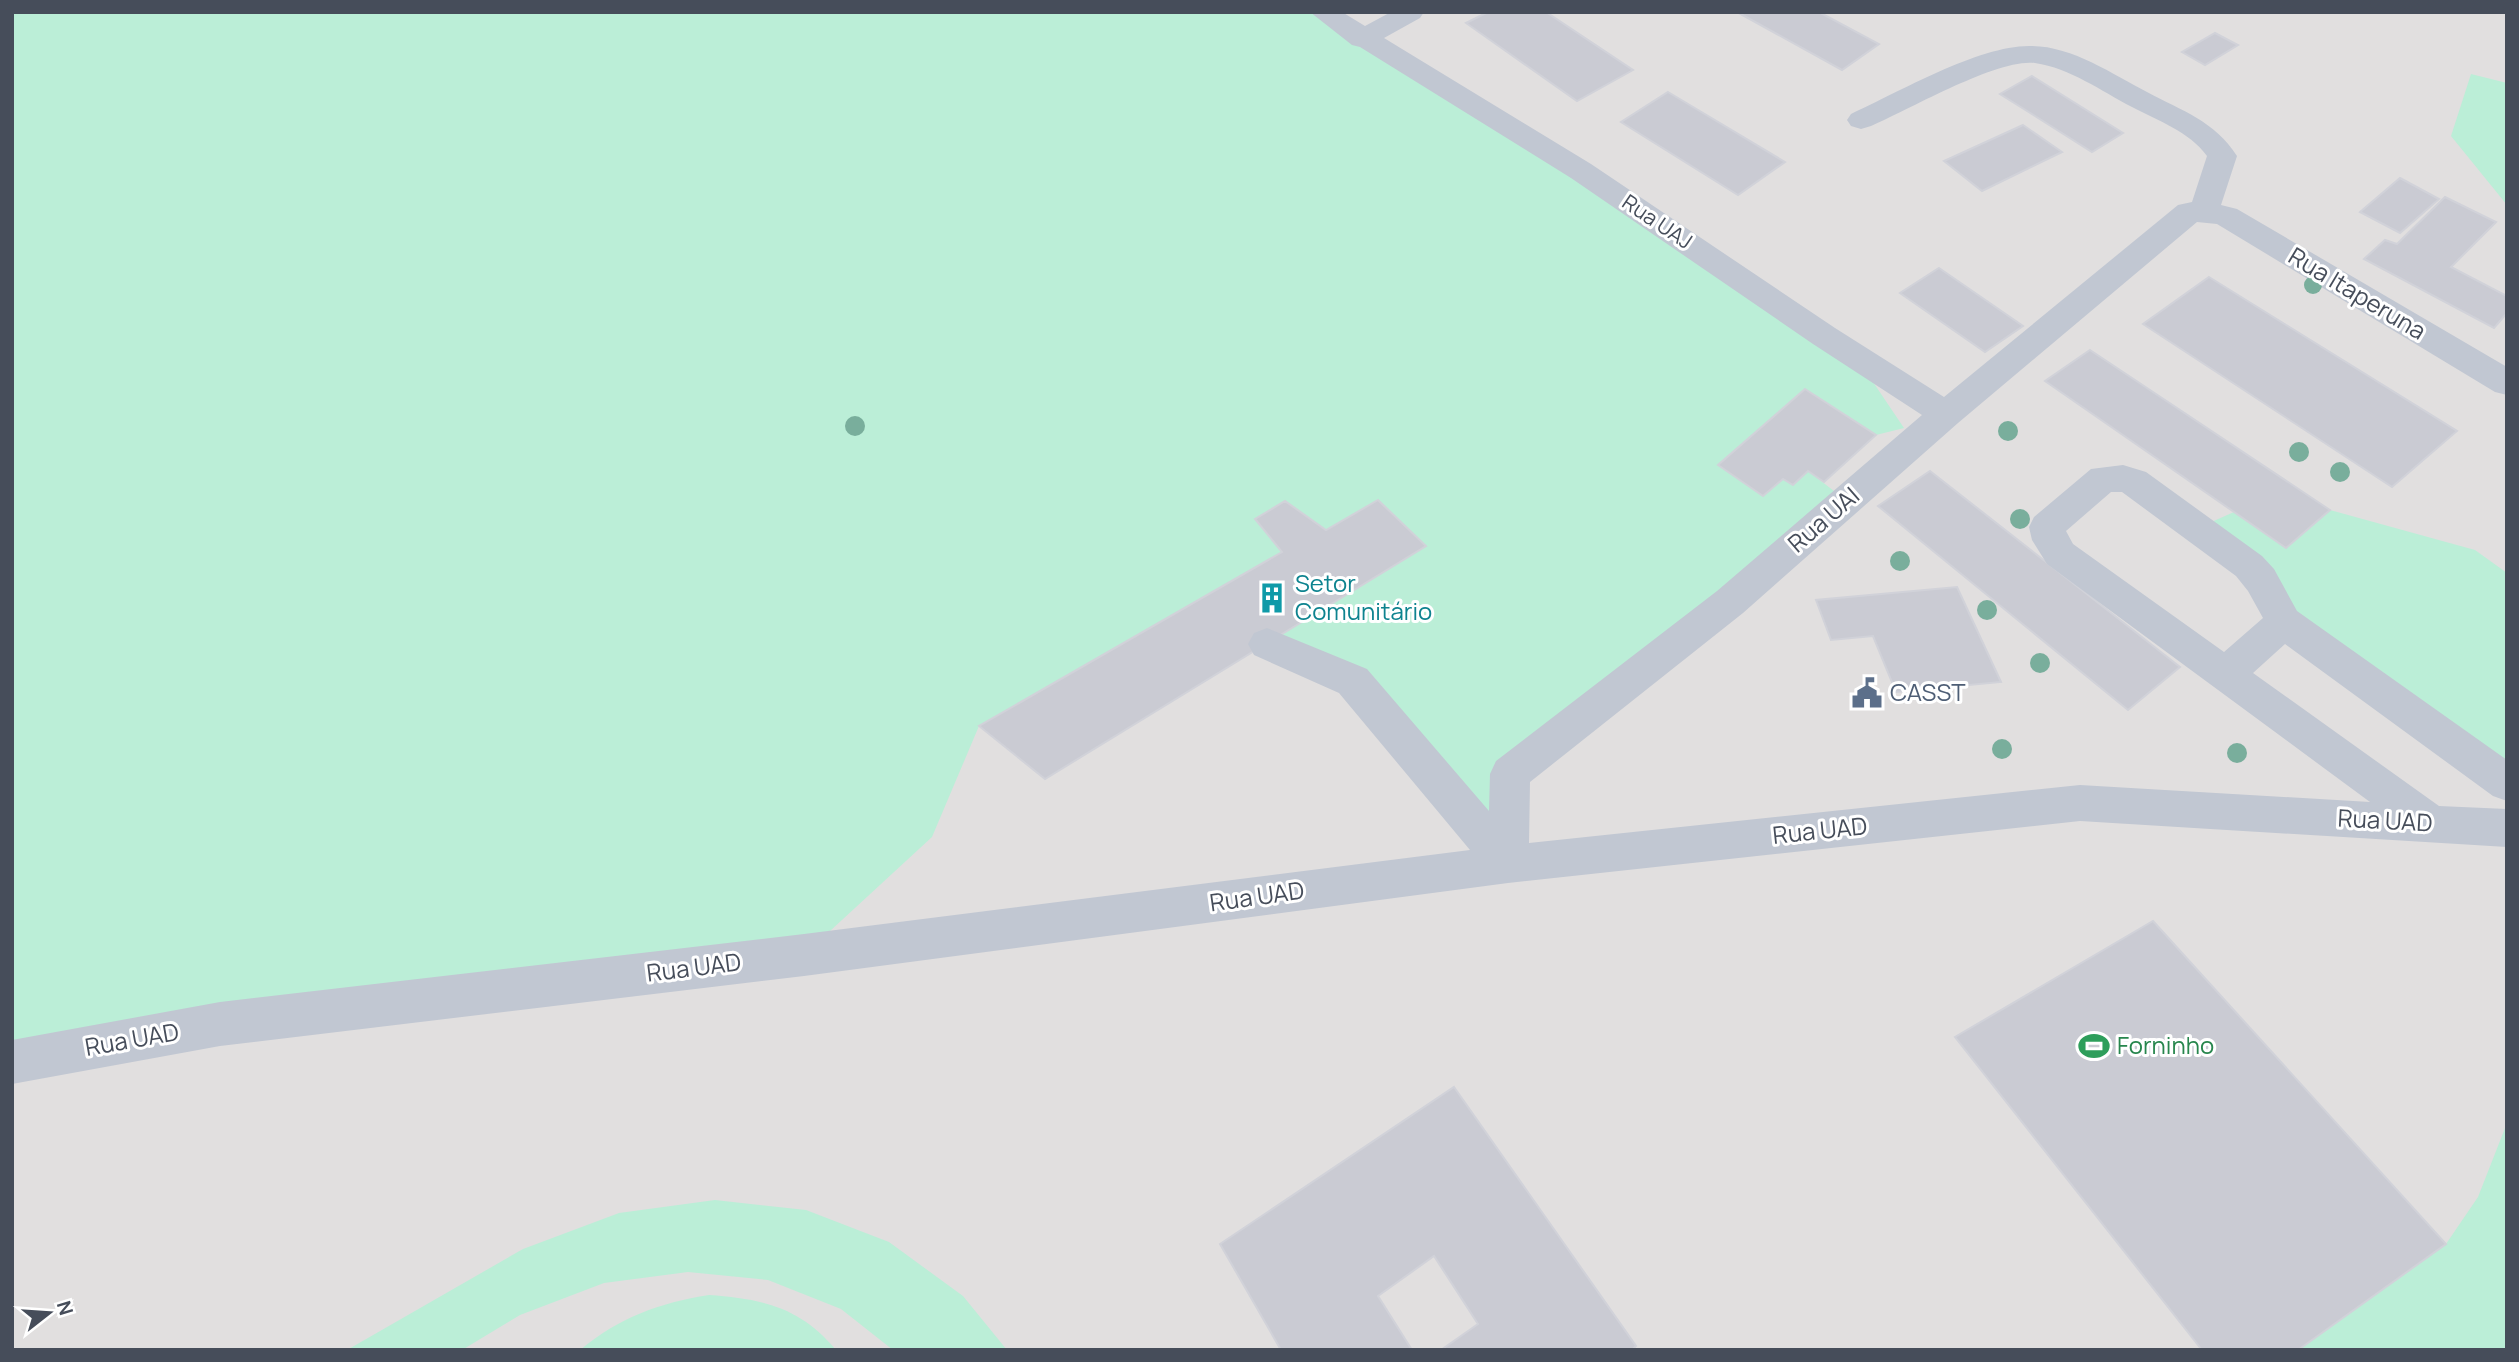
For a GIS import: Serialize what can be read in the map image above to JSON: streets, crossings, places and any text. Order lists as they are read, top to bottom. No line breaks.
{"streets":{"street":["Rua UAJ","Rua Itaperuna","Rua UAI","Rua UAD"]},"crossings":[["Rua UAJ","Rua UAI"],["Rua Itaperuna","Rua UAI"],["Rua UAI","Rua UAD"]],"places":{"building":["Setor Comunitário"],"public building":["CASST"],"sports":["Forninho"]},"north":"right"}
